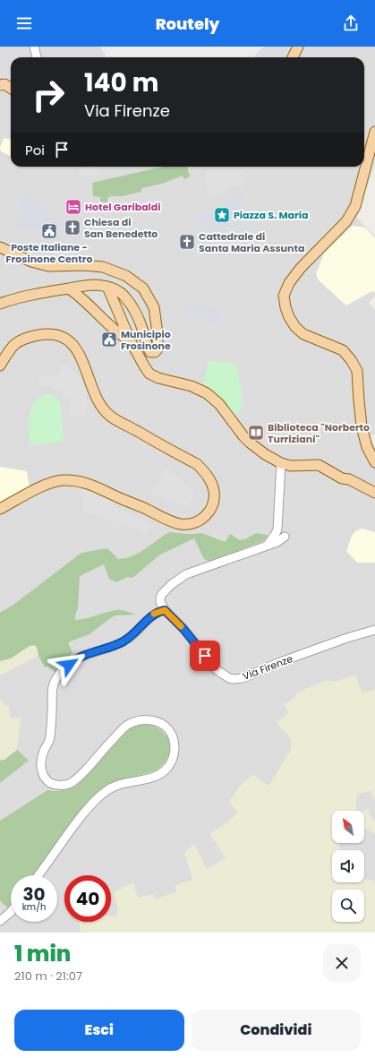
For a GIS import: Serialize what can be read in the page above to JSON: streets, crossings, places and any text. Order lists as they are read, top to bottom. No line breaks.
{"streets":{"street":["Via Firenze"]},"places":{"hotel":["Hotel Garibaldi"],"place":["Piazza S. Maria"],"church":["Chiesa di San Benedetto","Cattedrale di Santa Maria Assunta"],"public building":["Poste Italiane - Frosinone Centro","Municipio Frosinone"],"library":["Biblioteca \"Norberto Turriziani\""]},"north":"top left","page":{"header":"Routely","turn":["140 m","Via Firenze"],"then":"Poi","speed":"30 km/h","limit":"40","heading":["1 min","210 m · 21:07"],"buttons":["Esci","Condividi"]}}
